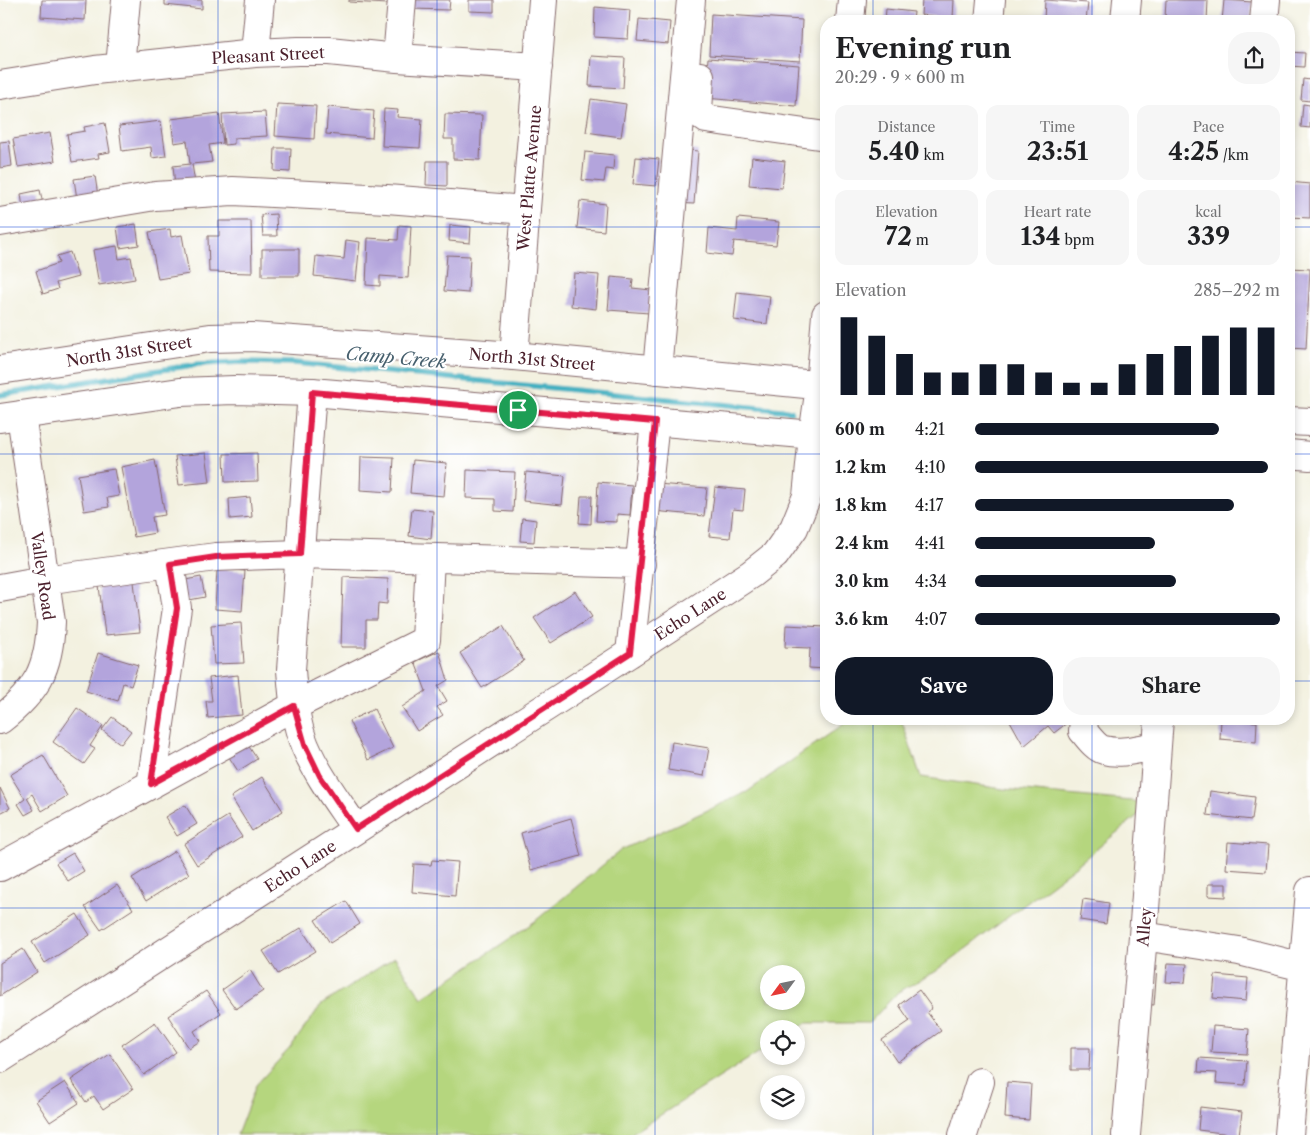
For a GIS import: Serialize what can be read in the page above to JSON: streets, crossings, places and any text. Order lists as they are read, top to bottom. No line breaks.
{"streets":{"street":["Pleasant Street","West Platte Avenue","North 31st Street","Valley Road","Echo Lane","Alley"]},"crossings":[["Pleasant Street","West Platte Avenue"],["West Platte Avenue","North 31st Street"]],"water":["Camp Creek"],"north":"bottom left","page":{"heading":["Evening run","20:29 · 9 × 600 m"],"stats":[["Distance","5.40 km"],["Time","23:51"],["Pace","4:25 /km"],["Elevation","72 m"],["Heart rate","134 bpm"],["kcal","339"]],"chart":["Elevation","285–292 m"],"list":[{"name":"600 m","note":"4:21"},{"name":"1.2 km","note":"4:10"},{"name":"1.8 km","note":"4:17"},{"name":"2.4 km","note":"4:41"},{"name":"3.0 km","note":"4:34"},{"name":"3.6 km","note":"4:07"}],"buttons":["Save","Share"]}}
